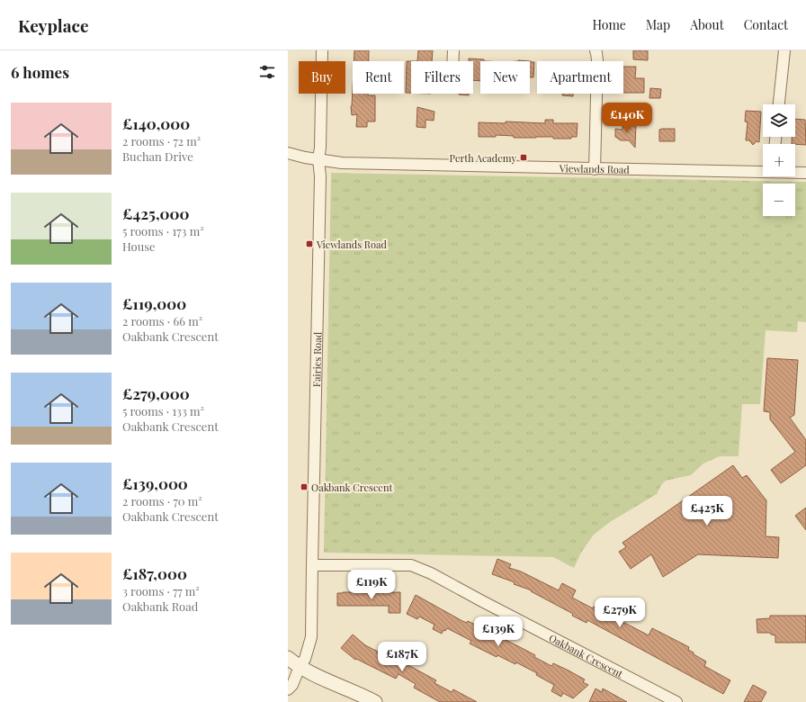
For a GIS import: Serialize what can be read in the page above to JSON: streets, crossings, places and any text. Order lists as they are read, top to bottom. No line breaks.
{"streets":{"street":["Viewlands Road","Fairies Road","Oakbank Crescent"]},"crossings":[["Viewlands Road","Fairies Road"],["Fairies Road","Oakbank Crescent"]],"places":{"transit":["Perth Academy","Viewlands Road","Oakbank Crescent"]},"page":{"header":"Keyplace","nav":["Home","Map","About","Contact"],"heading":"6 homes","chip":["Buy","Rent","Filters","New","Apartment"],"list":[{"name":"£140,000","note":"2 rooms · 72 m² · Buchan Drive"},{"name":"£425,000","note":"5 rooms · 173 m² · House"},{"name":"£119,000","note":"2 rooms · 66 m² · Oakbank Crescent"},{"name":"£279,000","note":"5 rooms · 133 m² · Oakbank Crescent"},{"name":"£139,000","note":"2 rooms · 70 m² · Oakbank Crescent"},{"name":"£187,000","note":"3 rooms · 77 m² · Oakbank Road"}],"price":["£140K","£425K","£119K","£279K","£139K","£187K"],"map_buttons":["+","−"]}}
